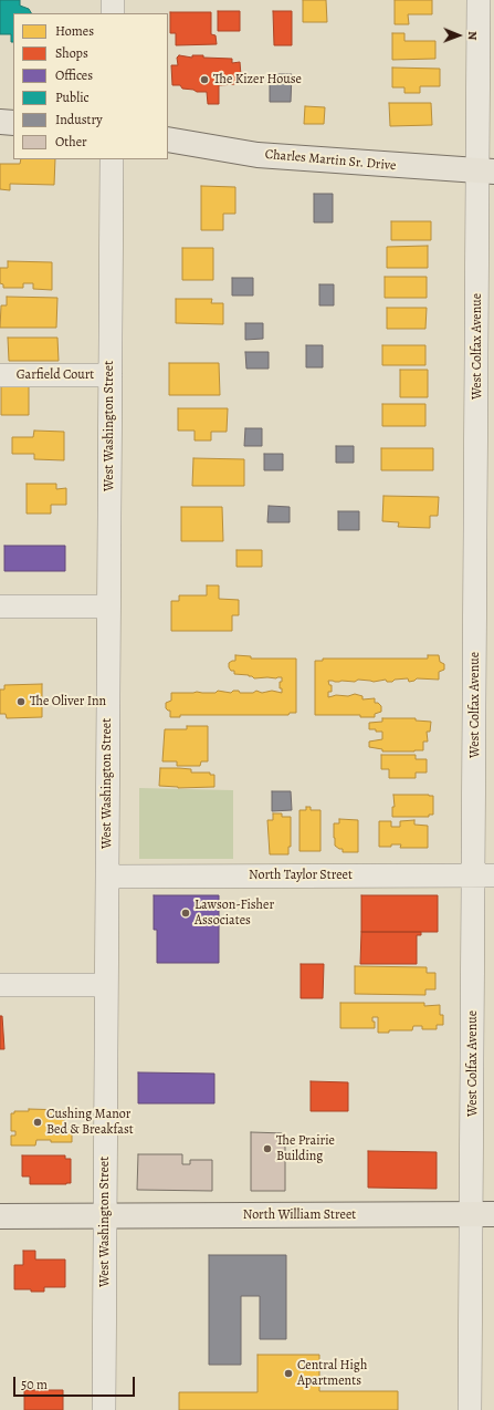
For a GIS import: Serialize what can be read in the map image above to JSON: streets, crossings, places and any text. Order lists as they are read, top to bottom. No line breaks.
{"streets":{"main road":["Charles Martin Sr. Drive","North William Street"],"street":["West Colfax Avenue","Garfield Court","West Washington Street","North Taylor Street"]},"crossings":[["Charles Martin Sr. Drive","West Colfax Avenue"],["West Colfax Avenue","North Taylor Street"],["West Colfax Avenue","North William Street"],["Garfield Court","West Washington Street"],["West Washington Street","North Taylor Street"],["West Washington Street","North William Street"]],"places":["The Kizer House","The Oliver Inn","Lawson-Fisher Associates","Cushing Manor Bed & Breakfast","The Prairie Building","Central High Apartments"],"legend":["Homes","Shops","Offices","Public","Industry","Other"],"scale_bar":"50 m","north":"right"}
